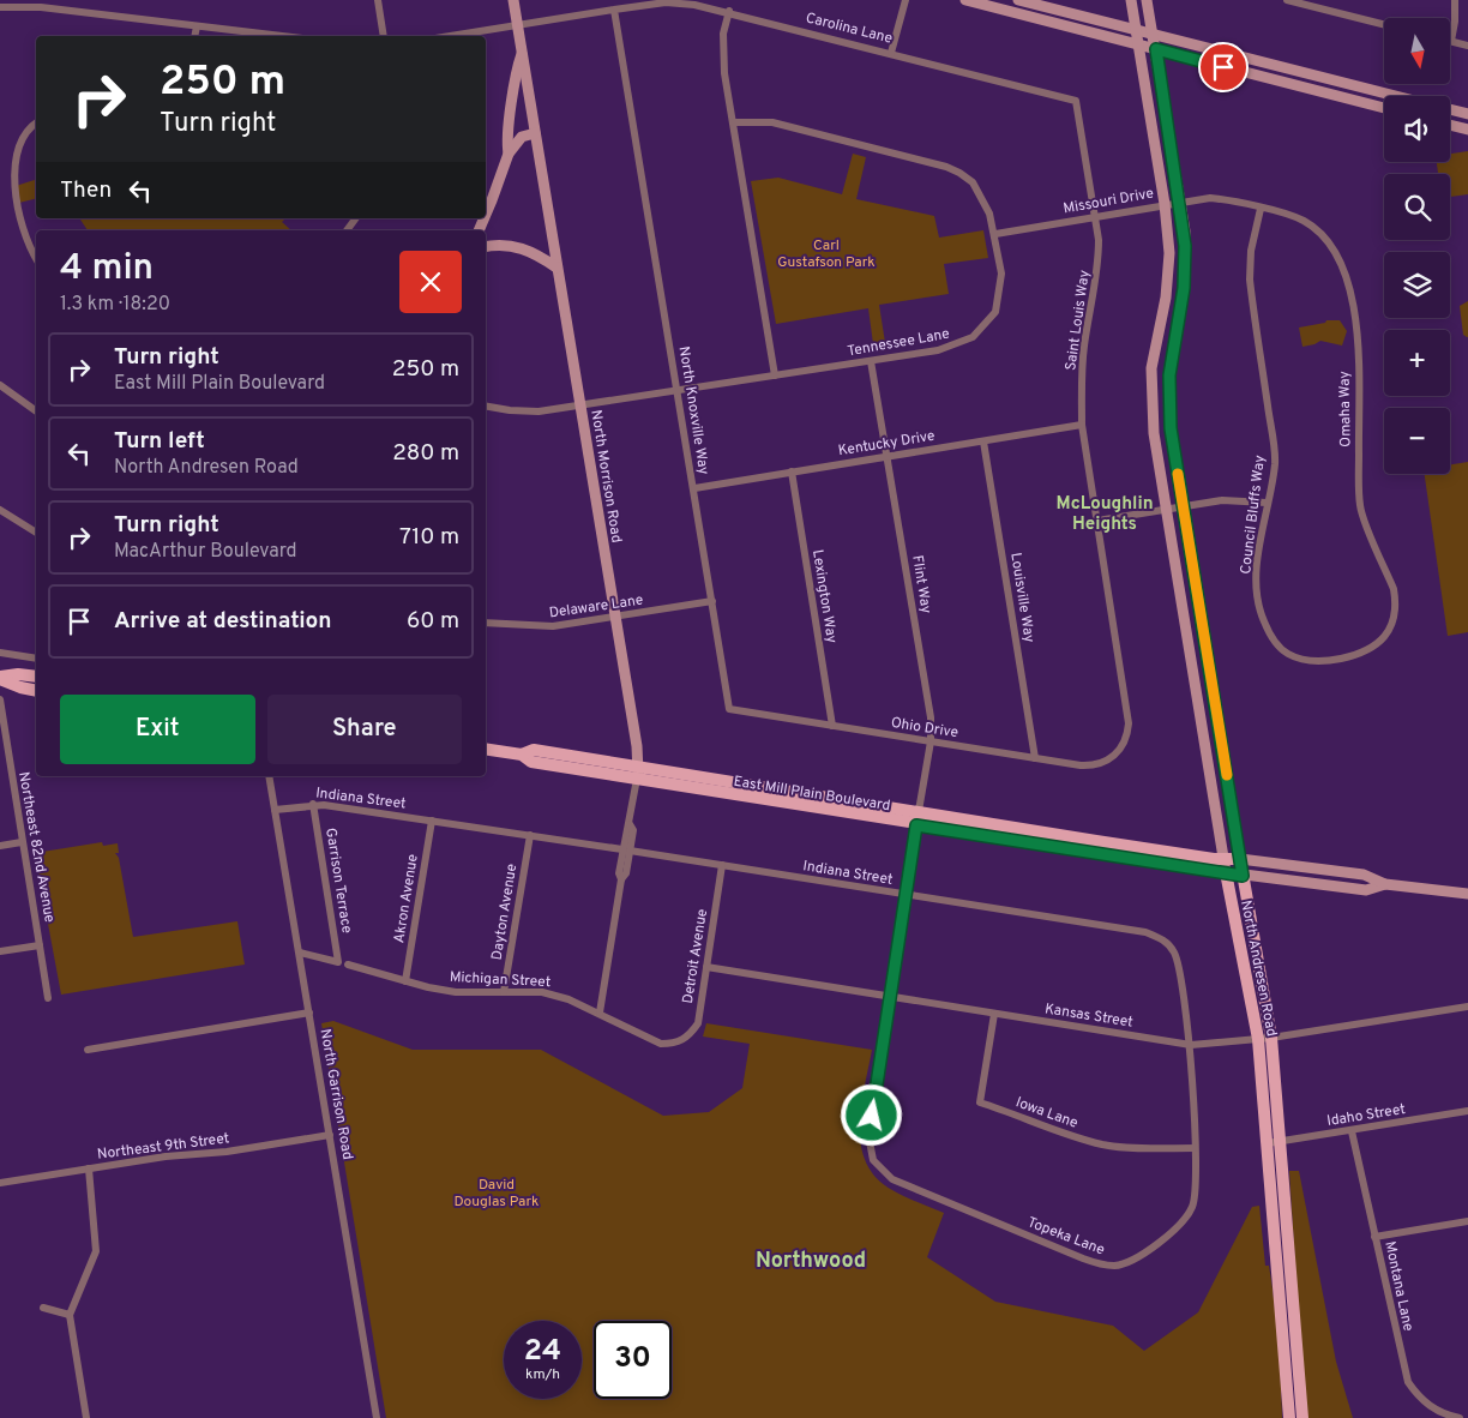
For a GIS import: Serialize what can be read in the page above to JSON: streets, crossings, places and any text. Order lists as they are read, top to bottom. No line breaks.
{"streets":{"main road":["East Mill Plain Boulevard","North Andresen Road"],"street":["Carolina Lane","Missouri Drive","Saint Louis Way","Tennessee Lane","Omaha Way","North Knoxville Way","Kentucky Drive","North Morrison Road","Council Bluffs Way","Flint Way","Lexington Way","Louisville Way","Delaware Lane","Ohio Drive","Indiana Street","Northeast 82nd Avenue","Garrison Terrace","Akron Avenue","Dayton Avenue","Detroit Avenue","Michigan Street","Kansas Street","North Garrison Road","Iowa Lane","Idaho Street","Northeast 9th Street","Topeka Lane","Montana Lane"]},"crossings":[["Carolina Lane","Saint Louis Way"],["Carolina Lane","North Knoxville Way"],["Carolina Lane","North Morrison Road"],["Missouri Drive","Saint Louis Way"],["Missouri Drive","Tennessee Lane"],["Missouri Drive","Omaha Way"],["Missouri Drive","Council Bluffs Way"],["Missouri Drive","North Andresen Road"],["Saint Louis Way","Kentucky Drive"],["Saint Louis Way","Ohio Drive"],["Tennessee Lane","North Knoxville Way"],["Tennessee Lane","North Morrison Road"],["Tennessee Lane","Flint Way"],["Omaha Way","Council Bluffs Way"],["North Knoxville Way","Kentucky Drive"],["North Knoxville Way","Delaware Lane"],["North Knoxville Way","Ohio Drive"],["Kentucky Drive","Flint Way"],["Kentucky Drive","Lexington Way"],["Kentucky Drive","Louisville Way"],["North Morrison Road","Delaware Lane"],["North Morrison Road","East Mill Plain Boulevard"],["North Morrison Road","Indiana Street"],["North Morrison Road","Michigan Street"],["Flint Way","Ohio Drive"],["Flint Way","East Mill Plain Boulevard"],["Lexington Way","Ohio Drive"],["Louisville Way","Ohio Drive"],["East Mill Plain Boulevard","North Andresen Road"],["Indiana Street","Garrison Terrace"],["Indiana Street","Akron Avenue"],["Indiana Street","Dayton Avenue"],["Indiana Street","Detroit Avenue"],["Indiana Street","North Garrison Road"],["Indiana Street","Topeka Lane"],["Garrison Terrace","North Garrison Road"],["Akron Avenue","Michigan Street"],["Dayton Avenue","Michigan Street"],["Detroit Avenue","Michigan Street"],["Detroit Avenue","Kansas Street"],["North Andresen Road","Kansas Street"],["North Andresen Road","Idaho Street"],["Kansas Street","Iowa Lane"],["Kansas Street","Topeka Lane"],["North Garrison Road","Northeast 9th Street"],["Iowa Lane","Topeka Lane"],["Idaho Street","Montana Lane"]],"districts":["McLoughlin Heights","Northwood"],"parks":["Carl Gustafson Park","David Douglas Park"],"north":"bottom","page":{"map_buttons":["+","−"],"turn":["250 m","Turn right"],"then":"Then","heading":["4 min","1.3 km · 18:20"],"list":[{"name":"Turn right","note":"East Mill Plain Boulevard","value":"250 m"},{"name":"Turn left","note":"North Andresen Road","value":"280 m"},{"name":"Turn right","note":"MacArthur Boulevard","value":"710 m"},{"name":"Arrive at destination","value":"60 m"}],"buttons":["Exit","Share"],"speed":"24 km/h","limit":"30"}}
